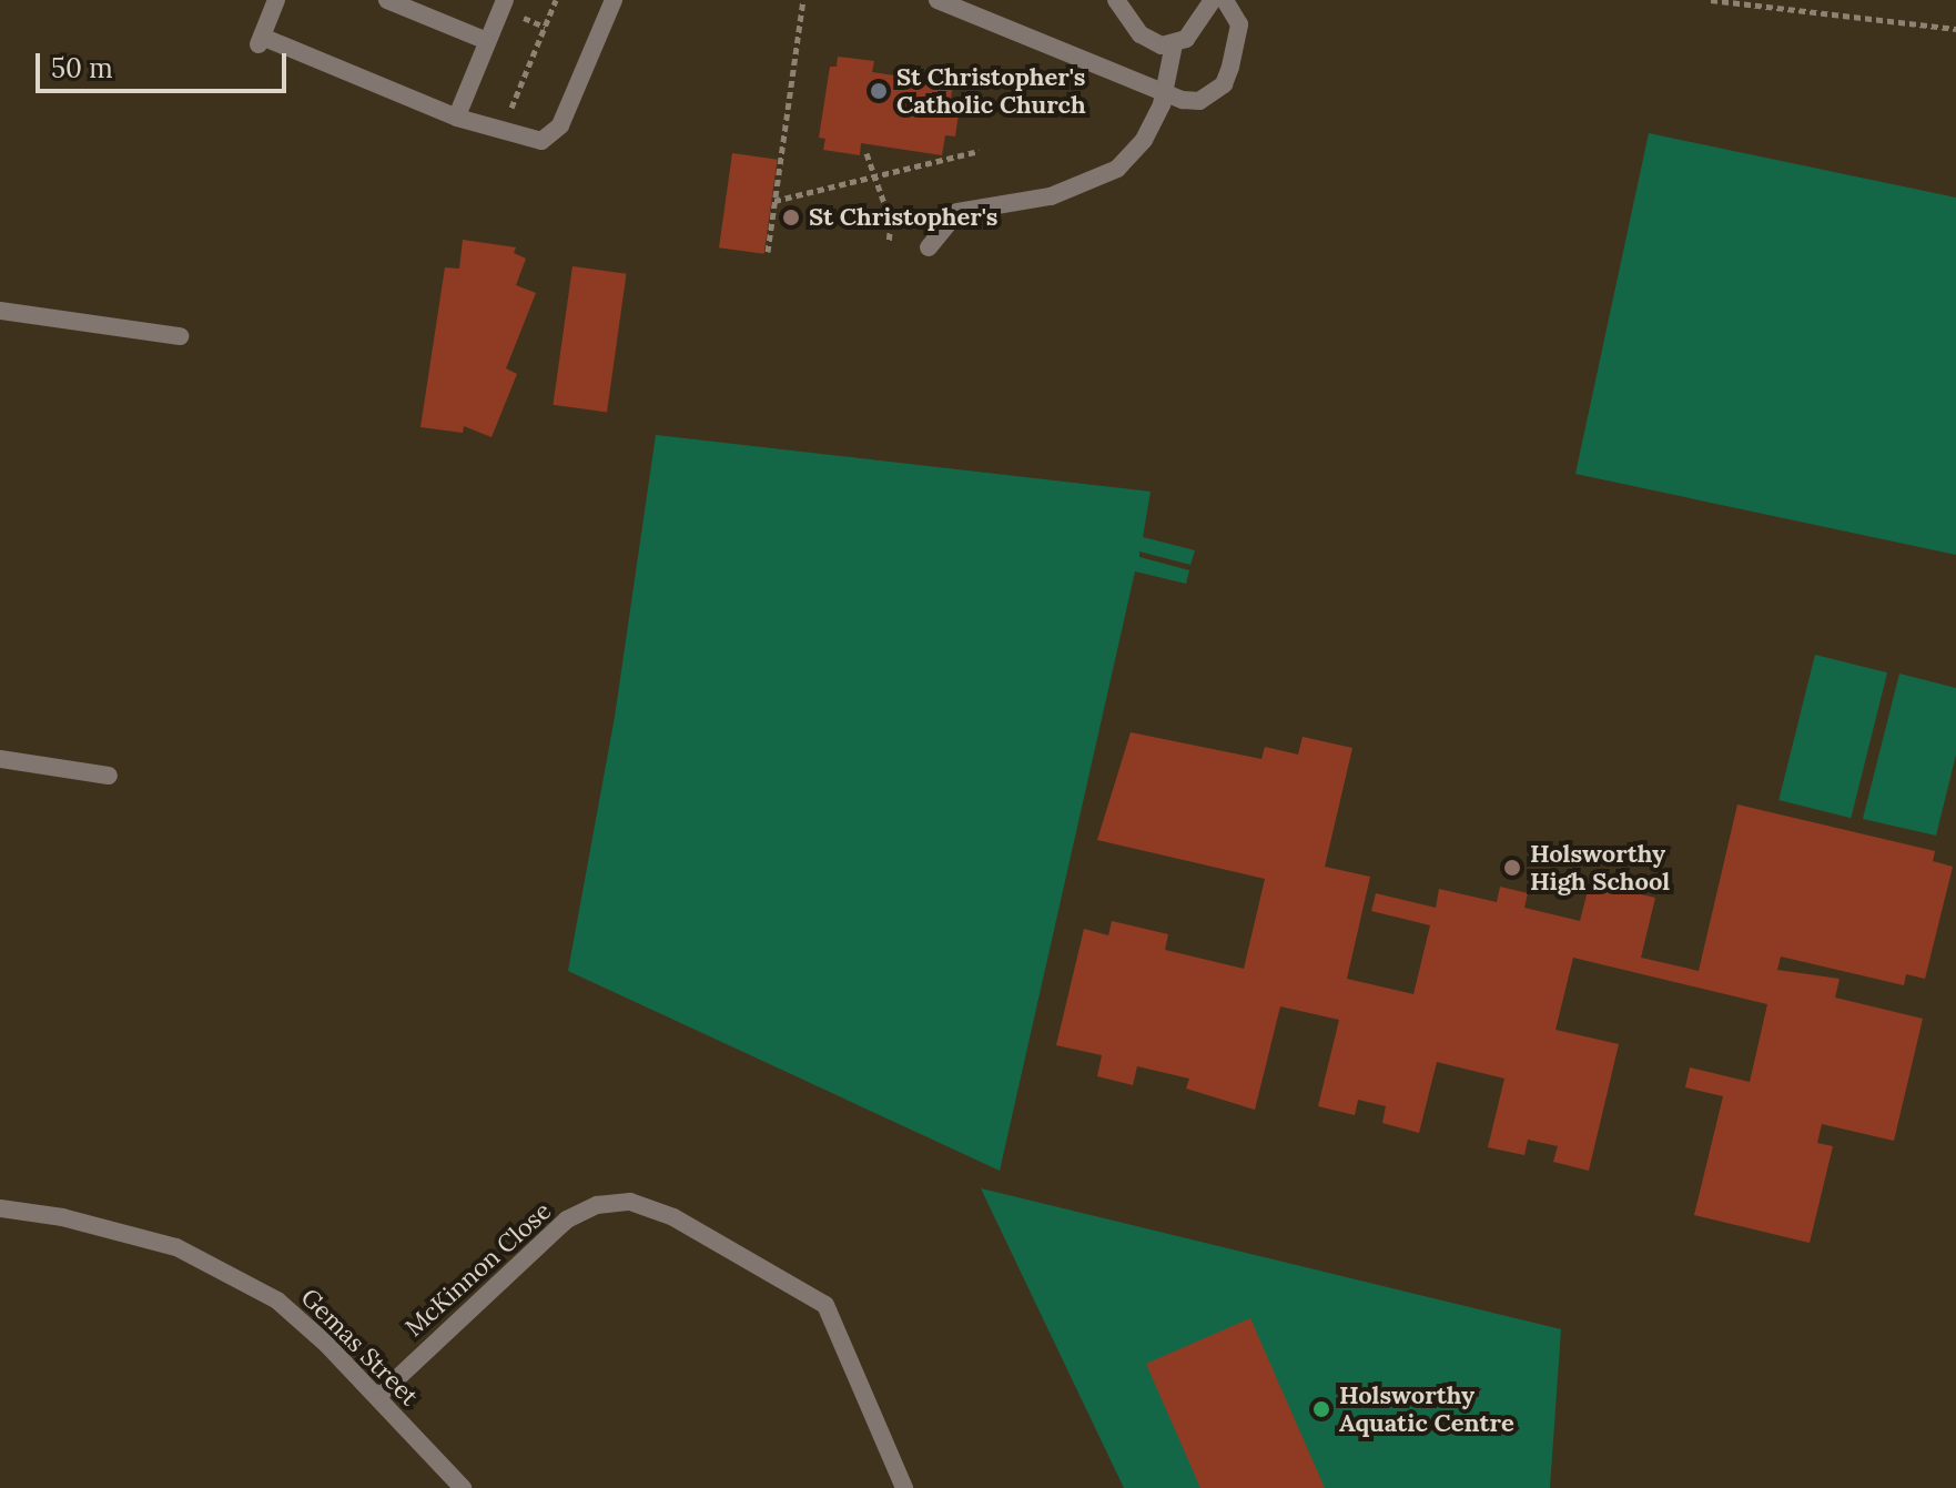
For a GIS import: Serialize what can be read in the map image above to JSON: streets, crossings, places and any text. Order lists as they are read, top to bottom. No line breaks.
{"streets":{"street":["McKinnon Close","Gemas Street"]},"crossings":[["McKinnon Close","Gemas Street"]],"places":["St Christopher's Catholic Church","St Christopher's","Holsworthy High School","Holsworthy Aquatic Centre"],"scale_bar":"50 m"}
